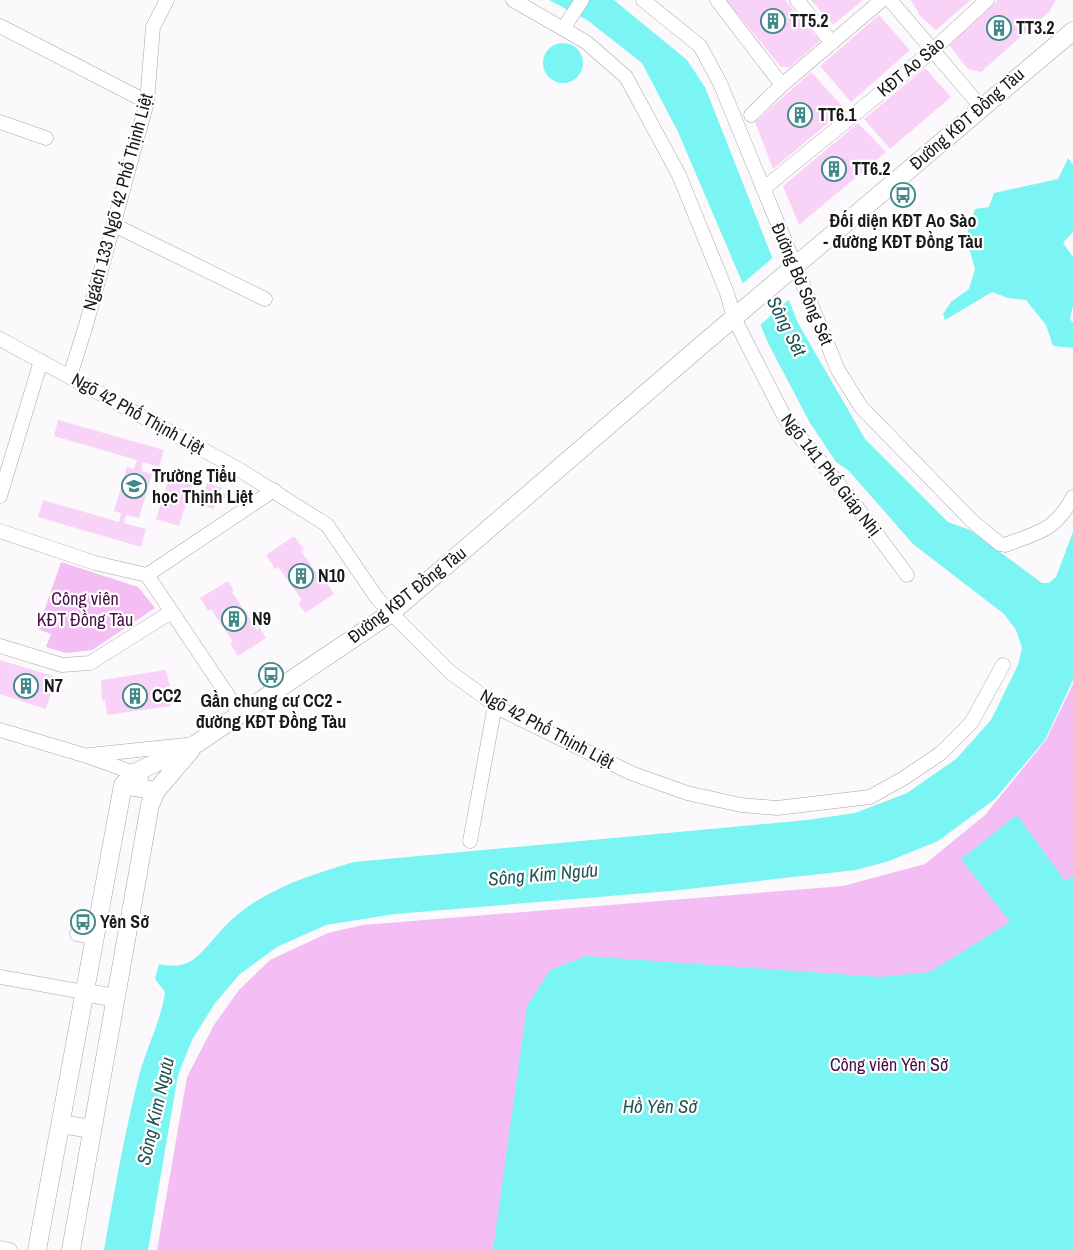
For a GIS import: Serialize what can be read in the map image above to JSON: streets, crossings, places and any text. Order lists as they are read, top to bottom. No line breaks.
{"streets":{"main road":["Đường KĐT Đồng Tàu"],"street":["KĐT Ao Sào","Ngách 133 Ngõ 42 Phố Thịnh Liệt","Đường Bờ Sông Sét","Ngõ 42 Phố Thịnh Liệt","Ngõ 141 Phố Giáp Nhị"]},"crossings":[["KĐT Ao Sào","Đường Bờ Sông Sét"],["Đường KĐT Đồng Tàu","Đường Bờ Sông Sét"],["Đường KĐT Đồng Tàu","Ngõ 42 Phố Thịnh Liệt"],["Đường KĐT Đồng Tàu","Ngõ 141 Phố Giáp Nhị"],["Ngách 133 Ngõ 42 Phố Thịnh Liệt","Ngõ 42 Phố Thịnh Liệt"]],"water":["Sông Sét","Sông Kim Ngưu","Hồ Yên Sở"],"parks":["Công viên KĐT Đồng Tàu","Công viên Yên Sở"],"places":{"building":["TT5.2","TT3.2","TT6.1","TT6.2","N10","N9","N7","CC2"],"bus stop":["Đối diện KĐT Ao Sào - đường KĐT Đồng Tàu","Gần chung cư CC2 - đường KĐT Đồng Tàu","Yên Sở"],"school or university":["Trường Tiểu học Thịnh Liệt"]}}
